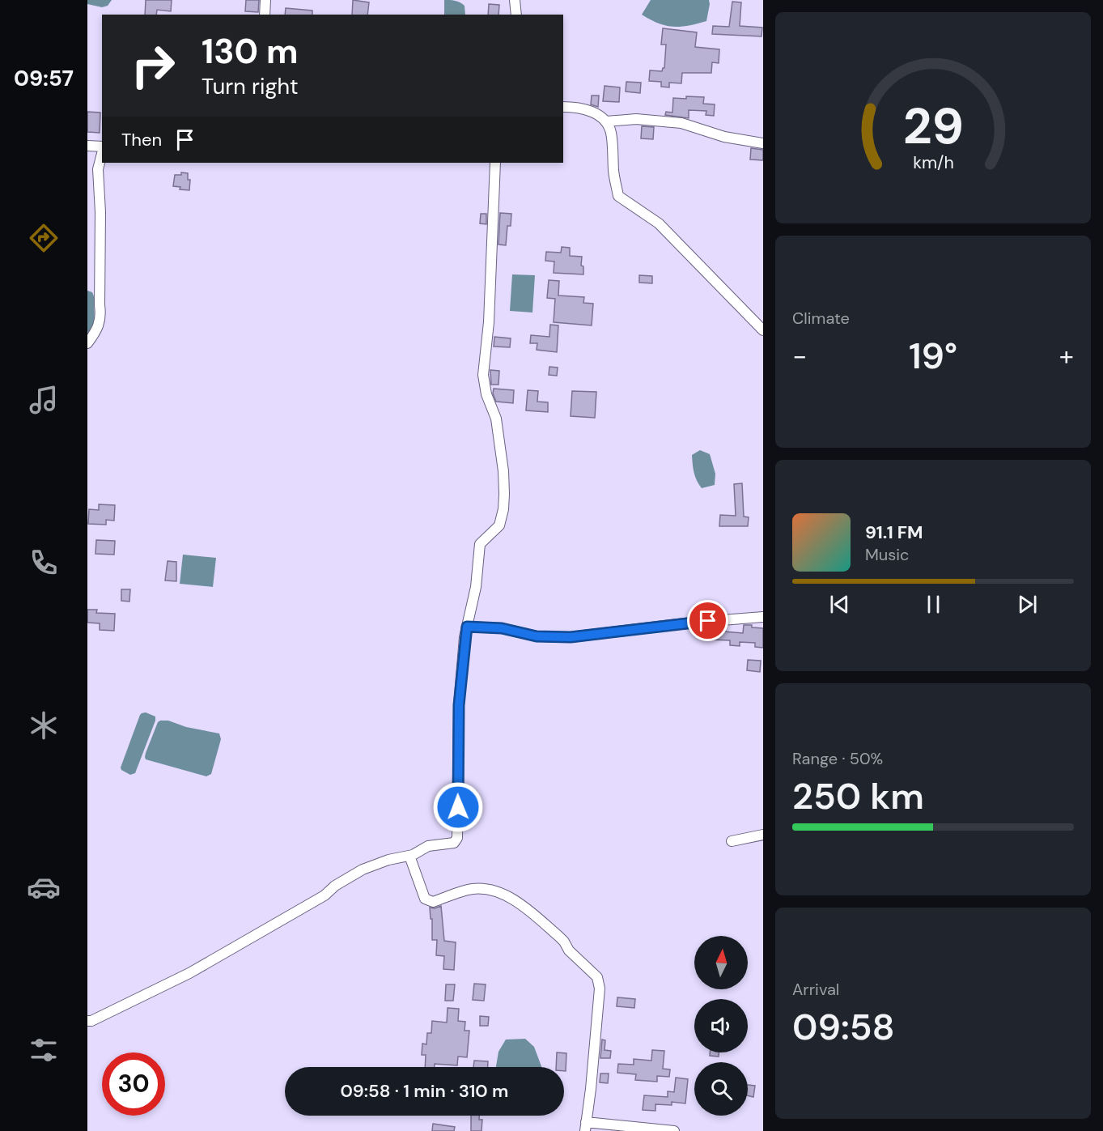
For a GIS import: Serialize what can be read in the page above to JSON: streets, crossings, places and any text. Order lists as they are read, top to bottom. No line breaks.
{"north":"top","page":{"tabs":"09:57","turn":["130 m","Turn right"],"then":"Then","tile":["Climate",["Range · 50%","250 km"],["Arrival","09:58"]],"heat":["−","19°","+"],"song":["91.1 FM","Music"],"limit":"30","trip":"09:58 · 1 min · 310 m","gauge":["29","km/h"]}}
